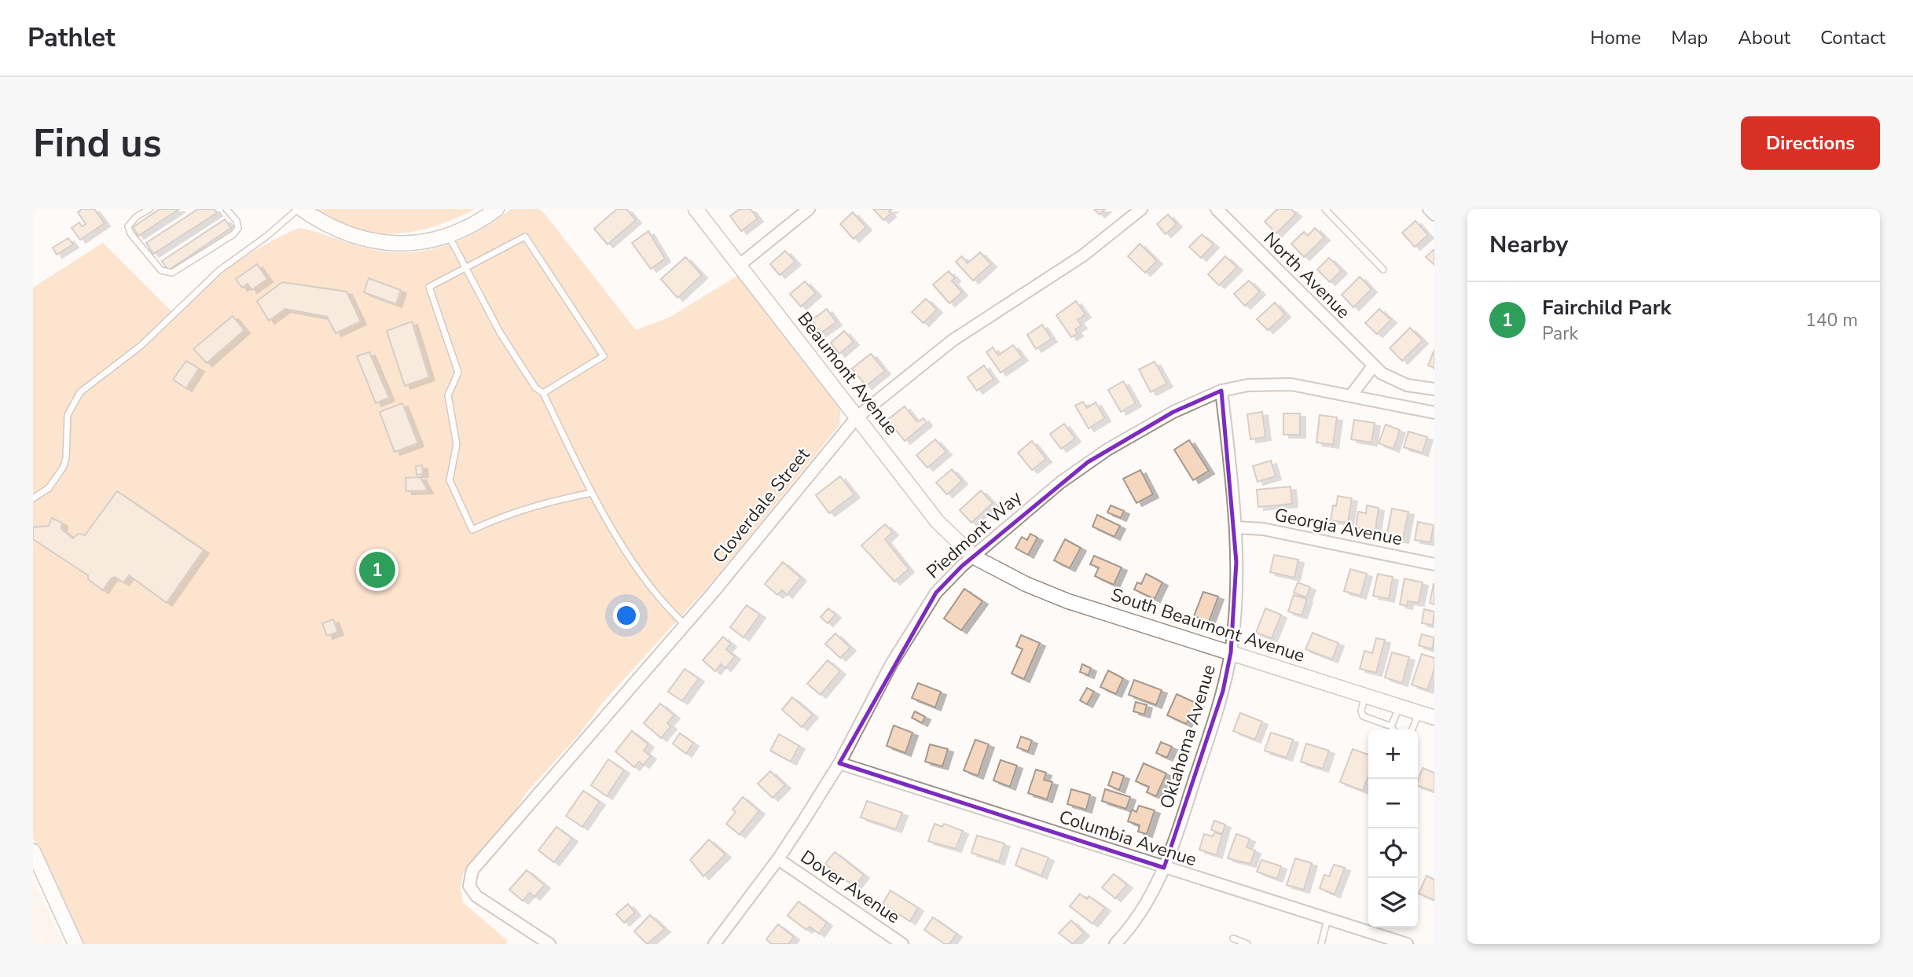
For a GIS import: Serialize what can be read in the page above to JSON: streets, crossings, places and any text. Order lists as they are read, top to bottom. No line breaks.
{"streets":{"street":["North Avenue","Beaumont Avenue","Cloverdale Street","Georgia Avenue","Piedmont Way","South Beaumont Avenue","Oklahoma Avenue","Columbia Avenue","Dover Avenue"]},"crossings":[["Beaumont Avenue","Cloverdale Street"],["Beaumont Avenue","Piedmont Way"],["Beaumont Avenue","South Beaumont Avenue"],["Georgia Avenue","Oklahoma Avenue"],["Piedmont Way","South Beaumont Avenue"],["Piedmont Way","Oklahoma Avenue"],["Piedmont Way","Columbia Avenue"],["Piedmont Way","Dover Avenue"],["South Beaumont Avenue","Oklahoma Avenue"],["Oklahoma Avenue","Columbia Avenue"]],"page":{"header":"Pathlet","nav":["Home","Map","About","Contact"],"buttons":"Directions","title":"Find us","heading":"Nearby","list":[{"mark":"1","name":"Fairchild Park","note":"Park","value":"140 m"}],"pins":"1","map_buttons":["+","−"]}}
